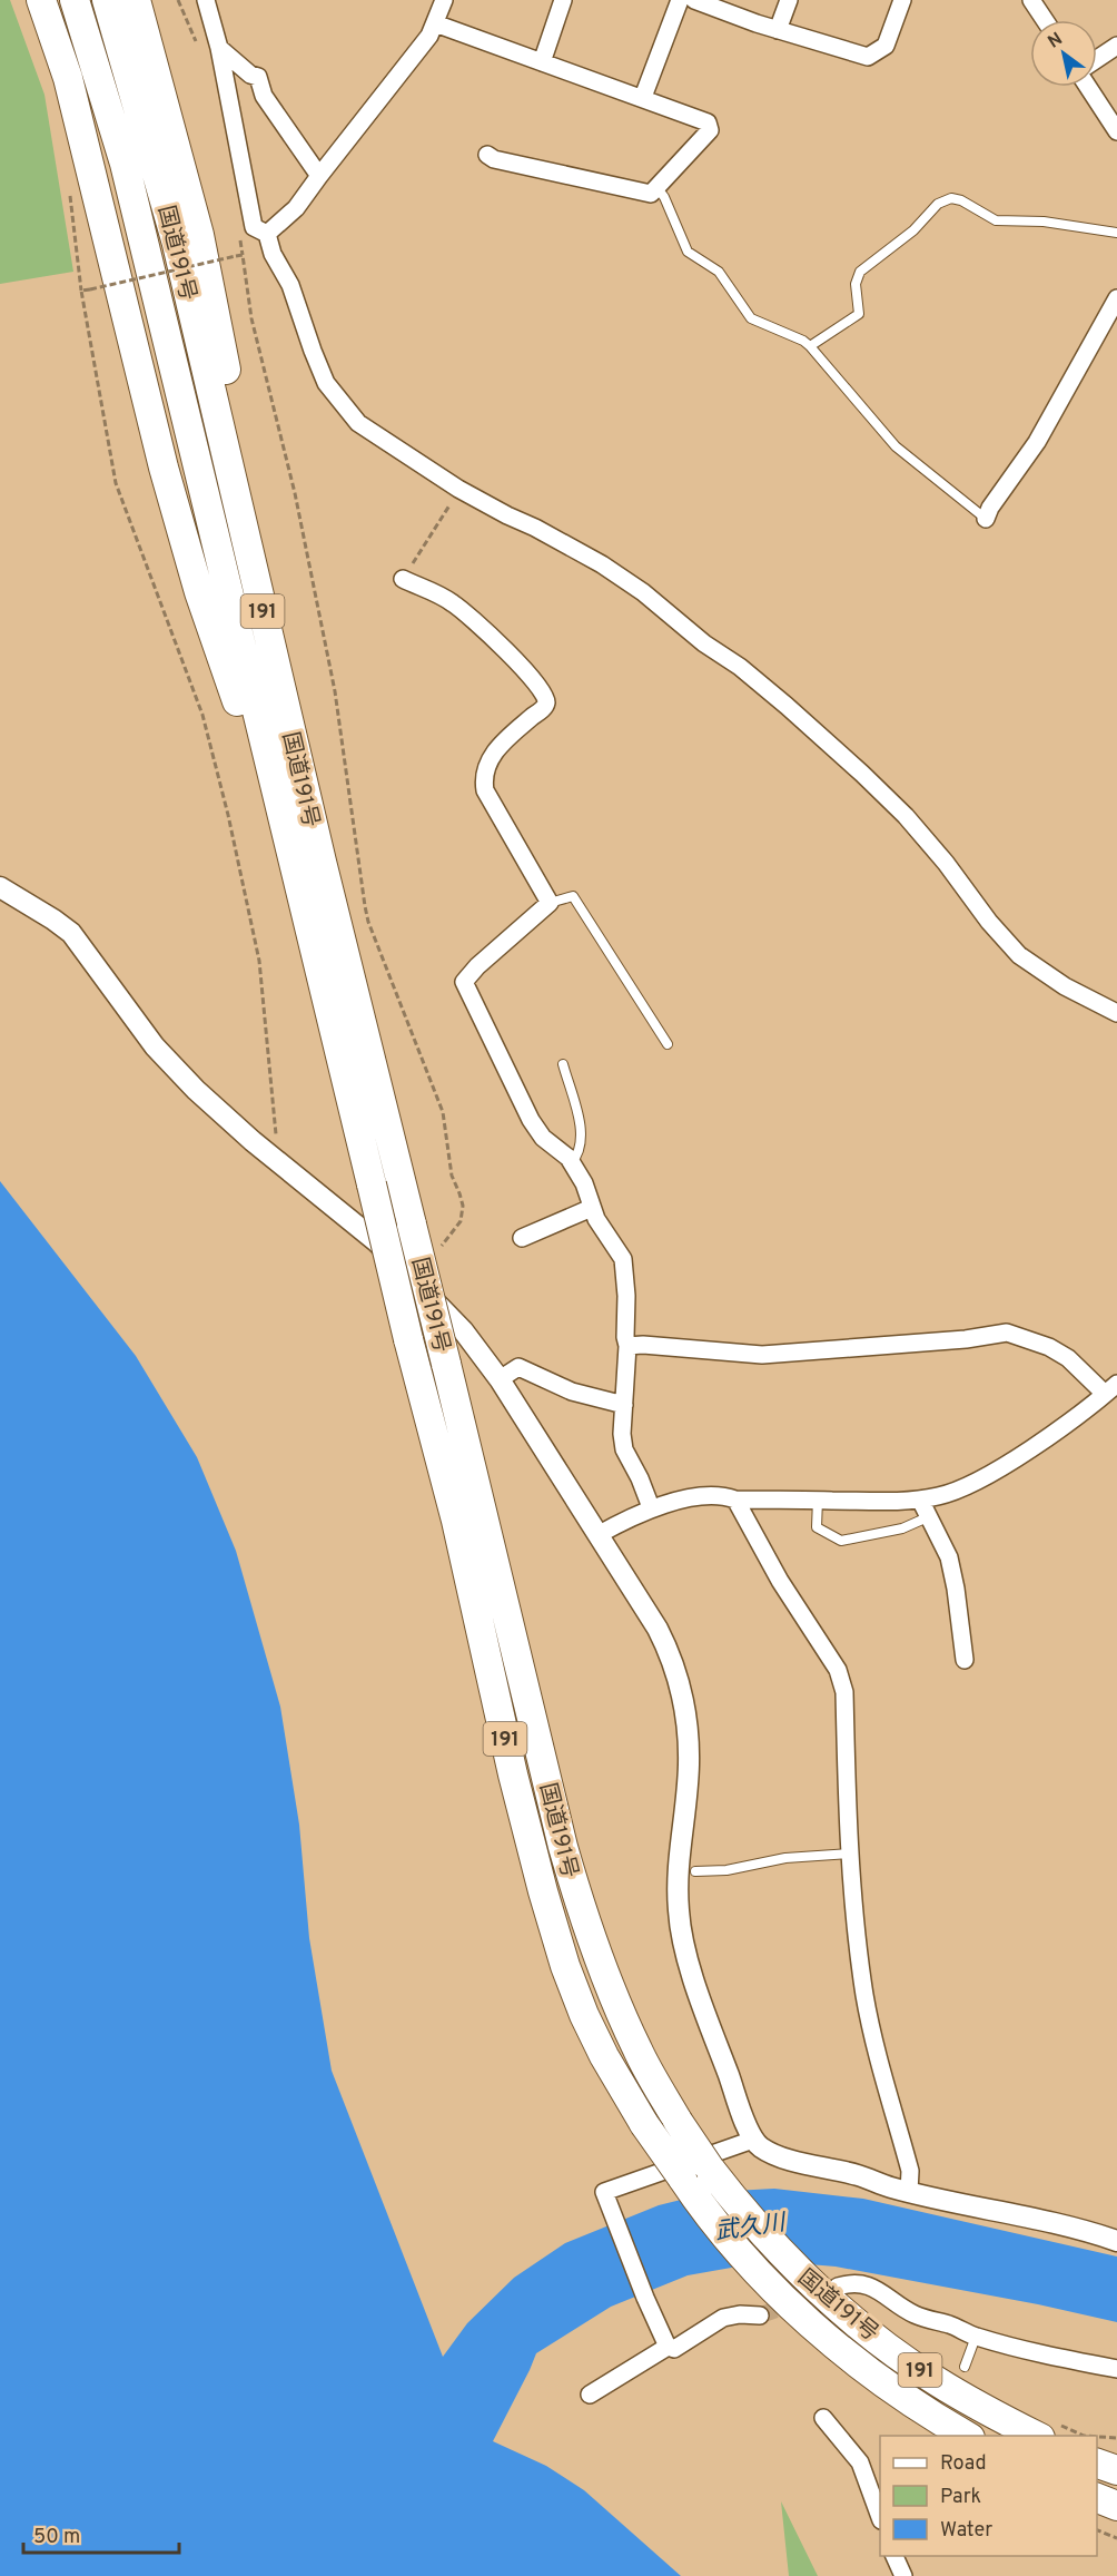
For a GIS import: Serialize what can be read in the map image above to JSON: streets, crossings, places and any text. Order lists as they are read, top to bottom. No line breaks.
{"streets":{"highway":["国道191号","191"]},"water":["武久川"],"legend":["Road","Park","Water"],"scale_bar":"50 m","north":"top left"}
